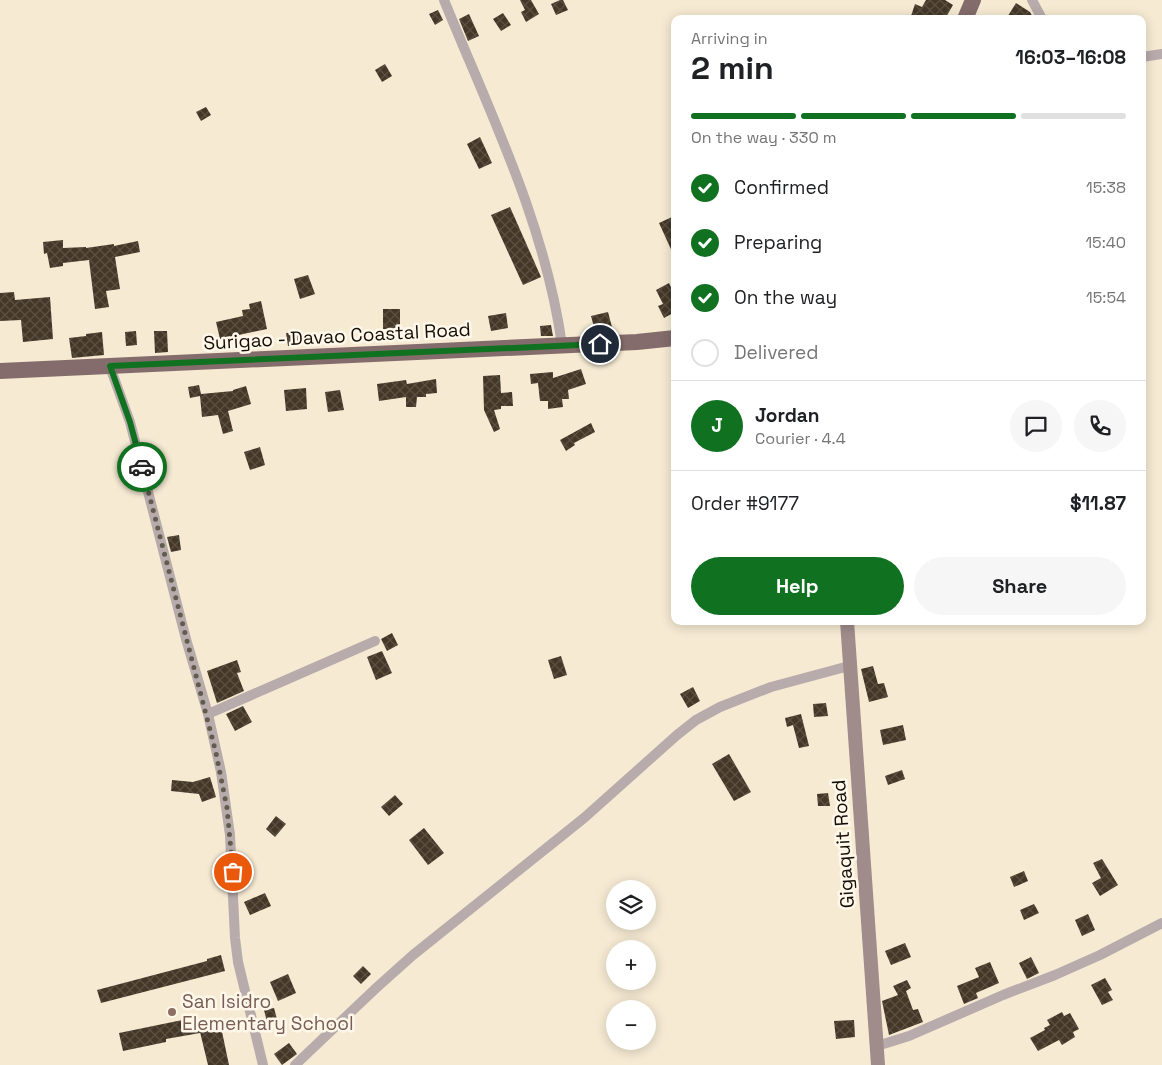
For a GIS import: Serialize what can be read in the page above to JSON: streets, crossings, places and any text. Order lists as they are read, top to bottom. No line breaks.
{"streets":{"highway":["Surigao - Davao Coastal Road"],"main road":["Gigaquit Road"]},"places":["San Isidro Elementary School"],"page":{"heading":["2 min","Arriving in","16:03–16:08"],"panel":["Jordan","Courier · 4.4","Order #9177","$11.87"],"bar":"On the way · 330 m","list":[["Confirmed","15:38"],["Preparing","15:40"],["On the way","15:54"],"Delivered"],"round":"J","buttons":["Help","Share"],"map_buttons":["+","−"]}}
